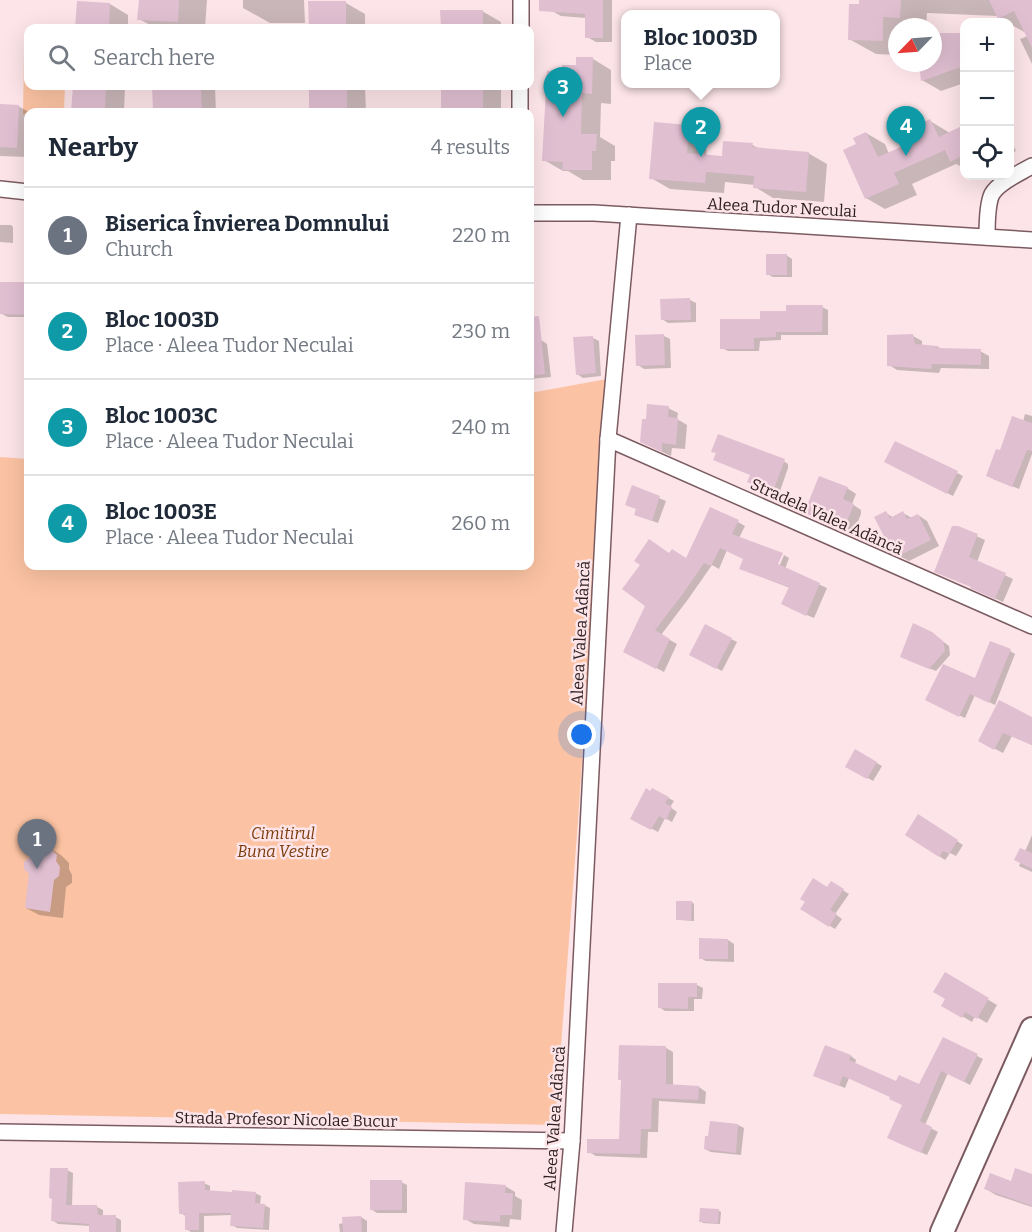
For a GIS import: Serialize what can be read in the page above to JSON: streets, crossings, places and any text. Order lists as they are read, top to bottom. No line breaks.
{"streets":{"street":["Aleea Tudor Neculai","Stradela Valea Adâncă","Aleea Valea Adâncă","Strada Profesor Nicolae Bucur"]},"crossings":[["Aleea Tudor Neculai","Aleea Valea Adâncă"],["Stradela Valea Adâncă","Aleea Valea Adâncă"],["Aleea Valea Adâncă","Strada Profesor Nicolae Bucur"]],"parks":["Cimitirul Buna Vestire"],"north":"bottom left","page":{"popup":["Bloc 1003D","Place"],"map_buttons":["+","−"],"search":"Search here","pins":["3","4","2","1"],"heading":["Nearby","4 results"],"list":[{"mark":"1","name":"Biserica Învierea Domnului","note":"Church","value":"220 m"},{"mark":"2","name":"Bloc 1003D","note":"Place · Aleea Tudor Neculai","value":"230 m"},{"mark":"3","name":"Bloc 1003C","note":"Place · Aleea Tudor Neculai","value":"240 m"},{"mark":"4","name":"Bloc 1003E","note":"Place · Aleea Tudor Neculai","value":"260 m"}]}}
